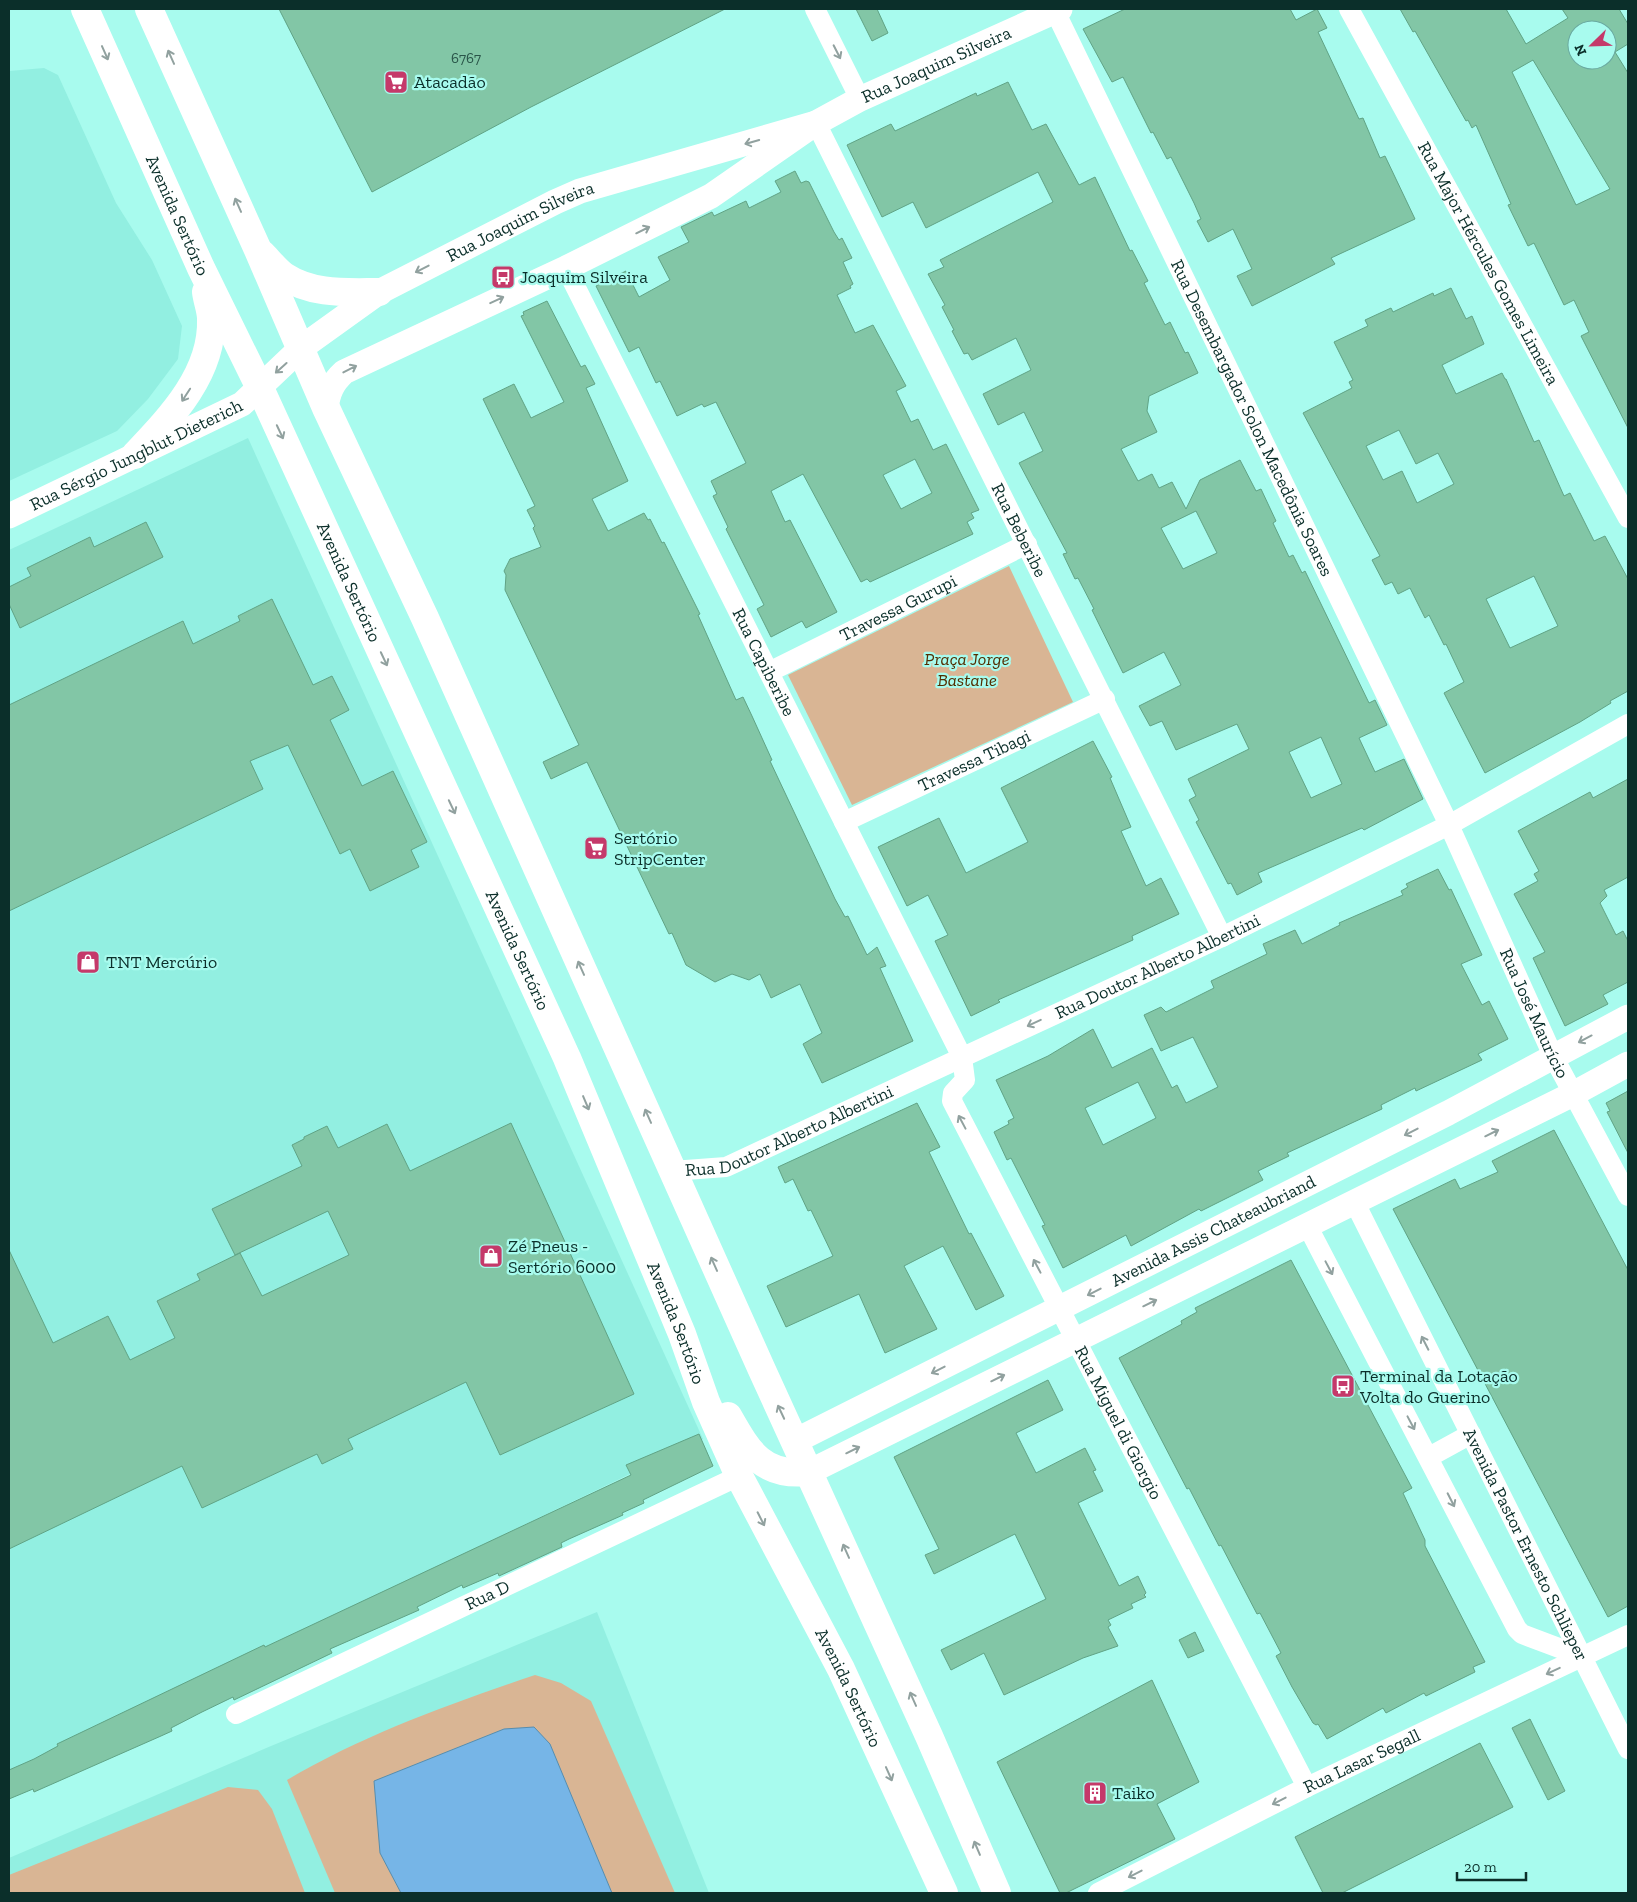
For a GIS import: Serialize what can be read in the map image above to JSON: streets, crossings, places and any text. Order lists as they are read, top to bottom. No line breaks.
{"streets":{"main road":["Avenida Sertório"],"street":["Rua Joaquim Silveira","Rua Major Hércules Gomes Limeira","Rua Desembargador Solon Macedônia Soares","Rua Sérgio Jungblut Dieterich","Rua Beberibe","Travessa Gurupi","Rua Capiberibe","Travessa Tibagi","Rua Doutor Alberto Albertini","Rua José Maurício","Avenida Assis Chateaubriand","Rua Miguel di Giorgio","Avenida Pastor Ernesto Schlieper","Rua D","Rua Lasar Segall"]},"crossings":[["Rua Joaquim Silveira","Avenida Sertório"],["Rua Joaquim Silveira","Rua Desembargador Solon Macedônia Soares"],["Rua Joaquim Silveira","Rua Sérgio Jungblut Dieterich"],["Rua Joaquim Silveira","Rua Beberibe"],["Rua Joaquim Silveira","Rua Capiberibe"],["Avenida Sertório","Rua Sérgio Jungblut Dieterich"],["Avenida Sertório","Rua D"],["Rua Desembargador Solon Macedônia Soares","Rua Doutor Alberto Albertini"],["Rua Desembargador Solon Macedônia Soares","Rua José Maurício"],["Rua Beberibe","Travessa Gurupi"],["Rua Beberibe","Travessa Tibagi"],["Rua Beberibe","Rua Doutor Alberto Albertini"],["Travessa Gurupi","Rua Capiberibe"],["Rua Capiberibe","Travessa Tibagi"],["Rua Capiberibe","Rua Doutor Alberto Albertini"],["Rua Capiberibe","Rua Miguel di Giorgio"],["Rua Doutor Alberto Albertini","Rua José Maurício"],["Rua Doutor Alberto Albertini","Rua Miguel di Giorgio"],["Rua José Maurício","Avenida Assis Chateaubriand"],["Avenida Assis Chateaubriand","Rua Miguel di Giorgio"],["Avenida Assis Chateaubriand","Avenida Pastor Ernesto Schlieper"],["Rua Miguel di Giorgio","Rua Lasar Segall"],["Avenida Pastor Ernesto Schlieper","Rua Lasar Segall"]],"one_way":["Rua Lasar Segall"],"parks":["Praça Jorge Bastane"],"places":{"supermarket":["Atacadão","Sertório StripCenter"],"bus stop":["Joaquim Silveira","Terminal da Lotação Volta do Guerino"],"shop":["TNT Mercúrio","Zé Pneus - Sertório 6000"],"building":["Taiko"]},"house_numbers":["6767"],"scale_bar":"20 m","north":"bottom left"}
